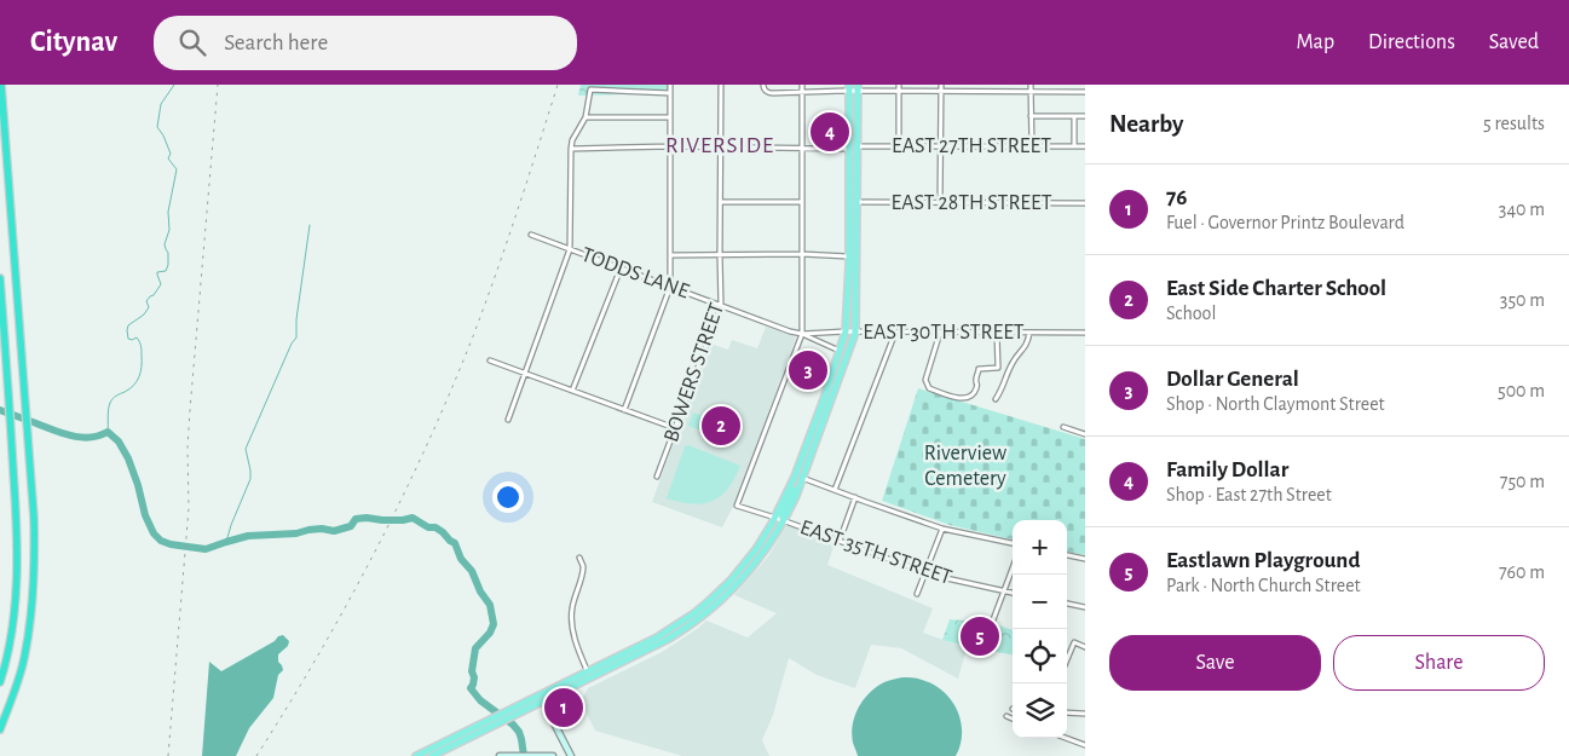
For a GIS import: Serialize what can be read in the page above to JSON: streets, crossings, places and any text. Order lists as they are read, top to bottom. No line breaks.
{"streets":{"street":["EAST 27TH STREET","EAST 28TH STREET","TODDS LANE","EAST 30TH STREET","BOWERS STREET","EAST 35TH STREET"]},"crossings":[["TODDS LANE","EAST 30TH STREET"],["TODDS LANE","BOWERS STREET"],["TODDS LANE","EAST 35TH STREET"],["EAST 30TH STREET","EAST 35TH STREET"]],"districts":["RIVERSIDE"],"parks":["Riverview Cemetery"],"page":{"header":"Citynav","search":"Search here","nav":["Map","Directions","Saved"],"heading":["Nearby","5 results"],"pins":["4","3","2","5","1"],"list":[{"mark":"1","name":"76","note":"Fuel · Governor Printz Boulevard","value":"340 m"},{"mark":"2","name":"East Side Charter School","note":"School","value":"350 m"},{"mark":"3","name":"Dollar General","note":"Shop · North Claymont Street","value":"500 m"},{"mark":"4","name":"Family Dollar","note":"Shop · East 27th Street","value":"750 m"},{"mark":"5","name":"Eastlawn Playground","note":"Park · North Church Street","value":"760 m"}],"map_buttons":["+","−"],"buttons":["Save","Share"]}}
